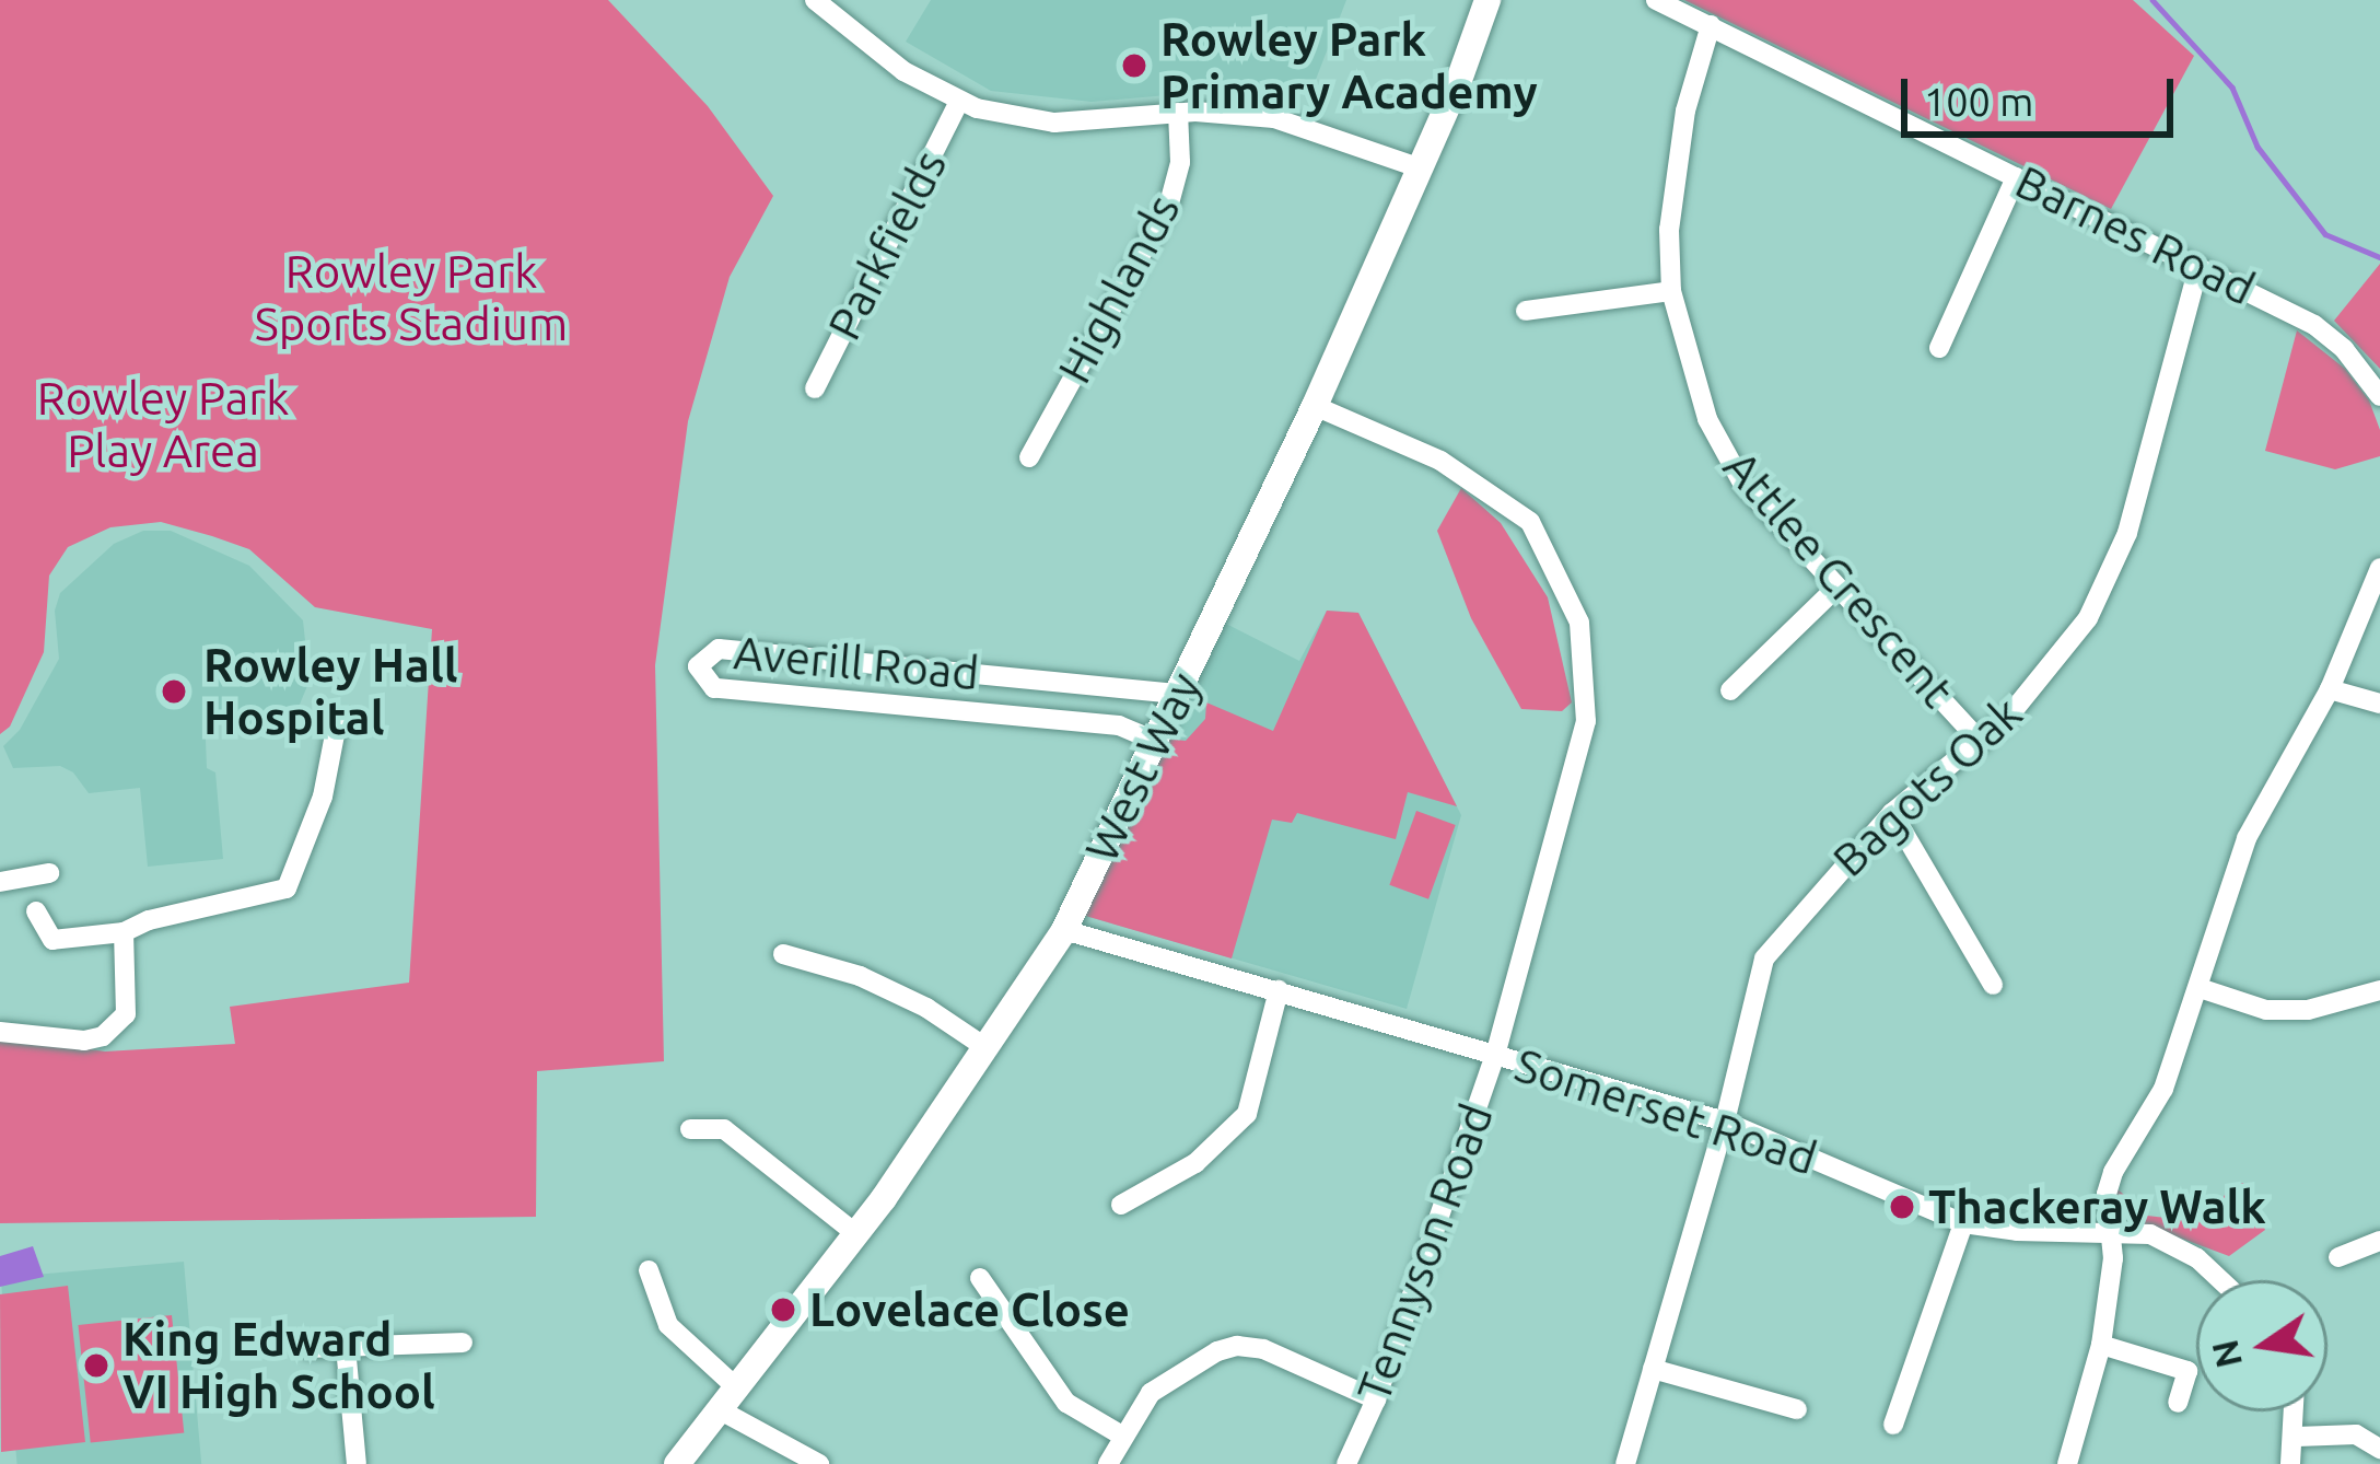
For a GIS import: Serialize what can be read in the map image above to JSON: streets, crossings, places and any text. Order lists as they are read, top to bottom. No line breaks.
{"streets":{"street":["Barnes Road","Parkfields","Highlands","Attlee Crescent","Averill Road","West Way","Bagots Oak","Somerset Road","Tennyson Road"]},"crossings":[["Barnes Road","Attlee Crescent"],["Barnes Road","Bagots Oak"],["Attlee Crescent","Bagots Oak"],["Averill Road","West Way"],["West Way","Somerset Road"],["West Way","Tennyson Road"],["Bagots Oak","Somerset Road"],["Somerset Road","Tennyson Road"]],"parks":["Rowley Park Sports Stadium","Rowley Park Play Area"],"places":["Rowley Park Primary Academy","Rowley Hall Hospital","Thackeray Walk","Lovelace Close","King Edward VI High School"],"scale_bar":"100 m","north":"left"}
